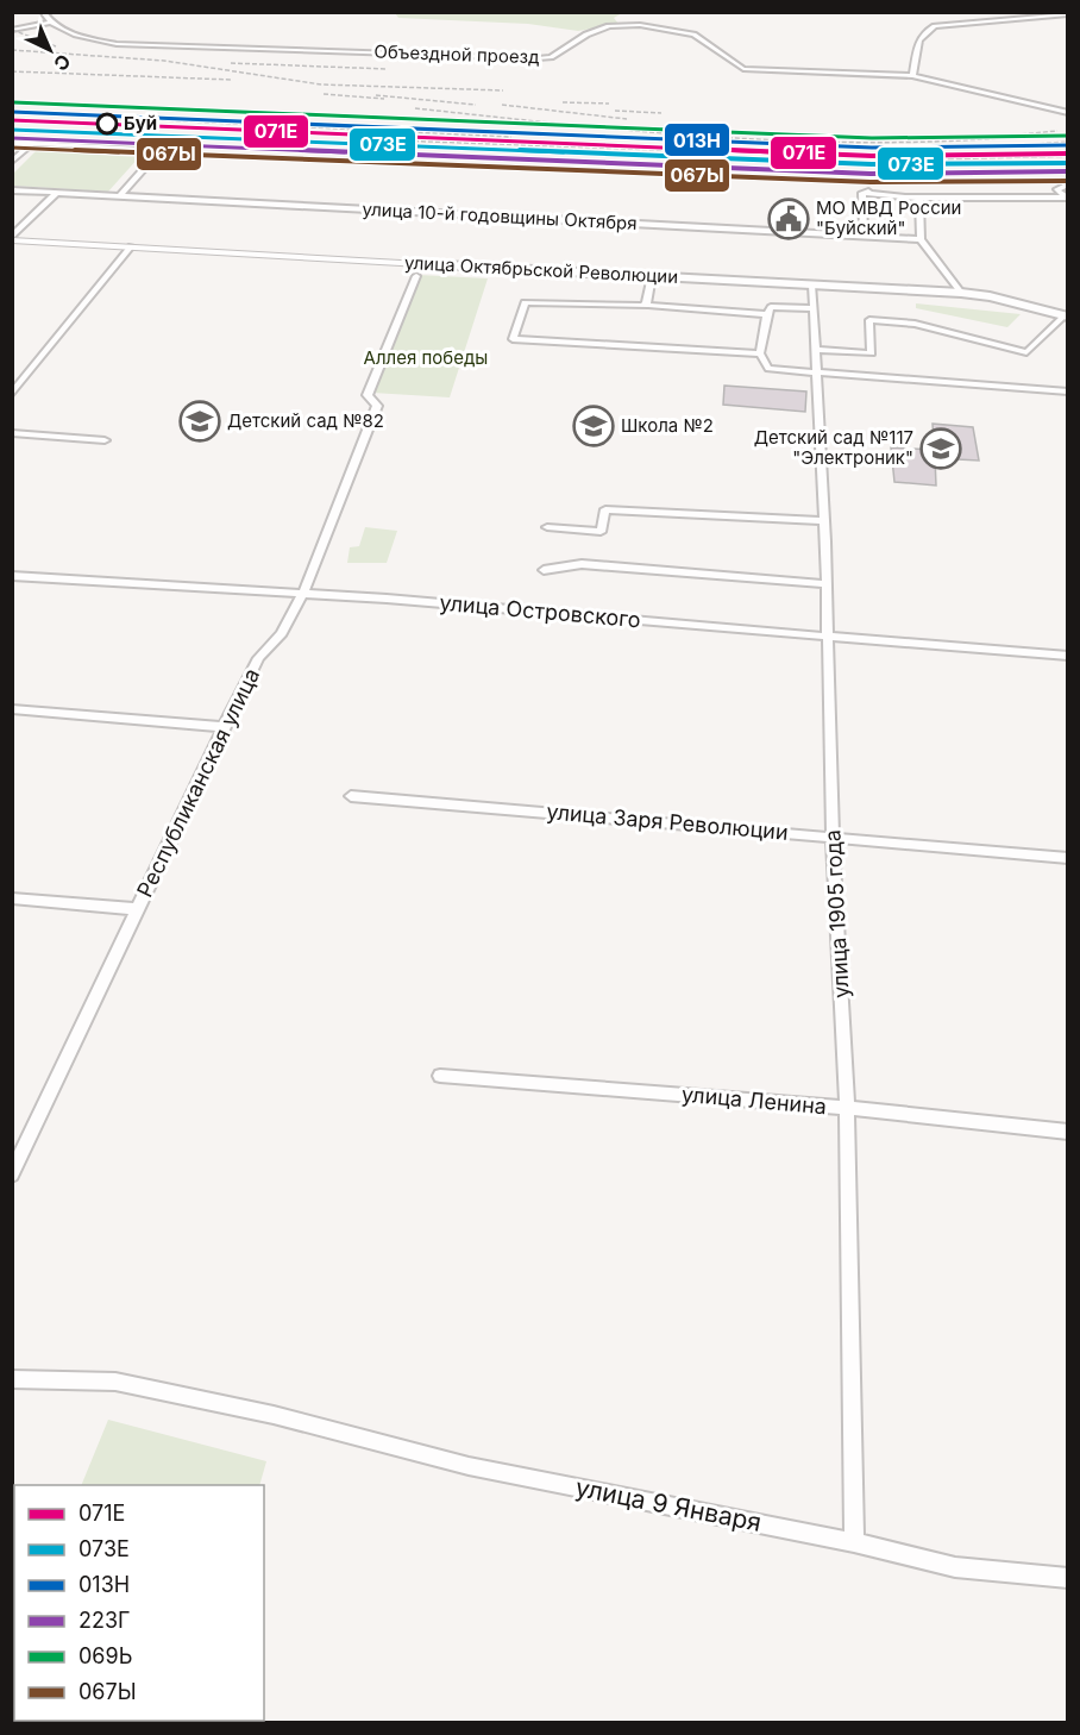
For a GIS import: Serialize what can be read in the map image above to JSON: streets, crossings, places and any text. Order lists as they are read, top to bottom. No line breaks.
{"streets":{"main road":["улица Октябрьской Революции"],"street":["Объездной проезд","улица 10-й годовщины Октября","улица Островского","Республиканская улица","улица Заря Революции","улица 1905 года","улица Ленина","улица 9 Января"]},"crossings":[["улица Октябрьской Революции","улица 1905 года"],["улица Островского","Республиканская улица"],["улица Островского","улица 1905 года"],["улица Заря Революции","улица 1905 года"],["улица 1905 года","улица Ленина"],["улица 1905 года","улица 9 Января"]],"parks":["Аллея победы"],"places":{"other":["Буй"],"public building":["МО МВД России \"Буйский\""],"school or university":["Детский сад №82","Школа №2","Детский сад №117 \"Электроник\""]},"lines":["transit line 069Ь","transit line 013Н","transit line 071Е","transit line 073Е","transit line 223Г","transit line 067Ы"],"legend":["071Е","073Е","013Н","223Г","069Ь","067Ы"],"north":"bottom right"}
